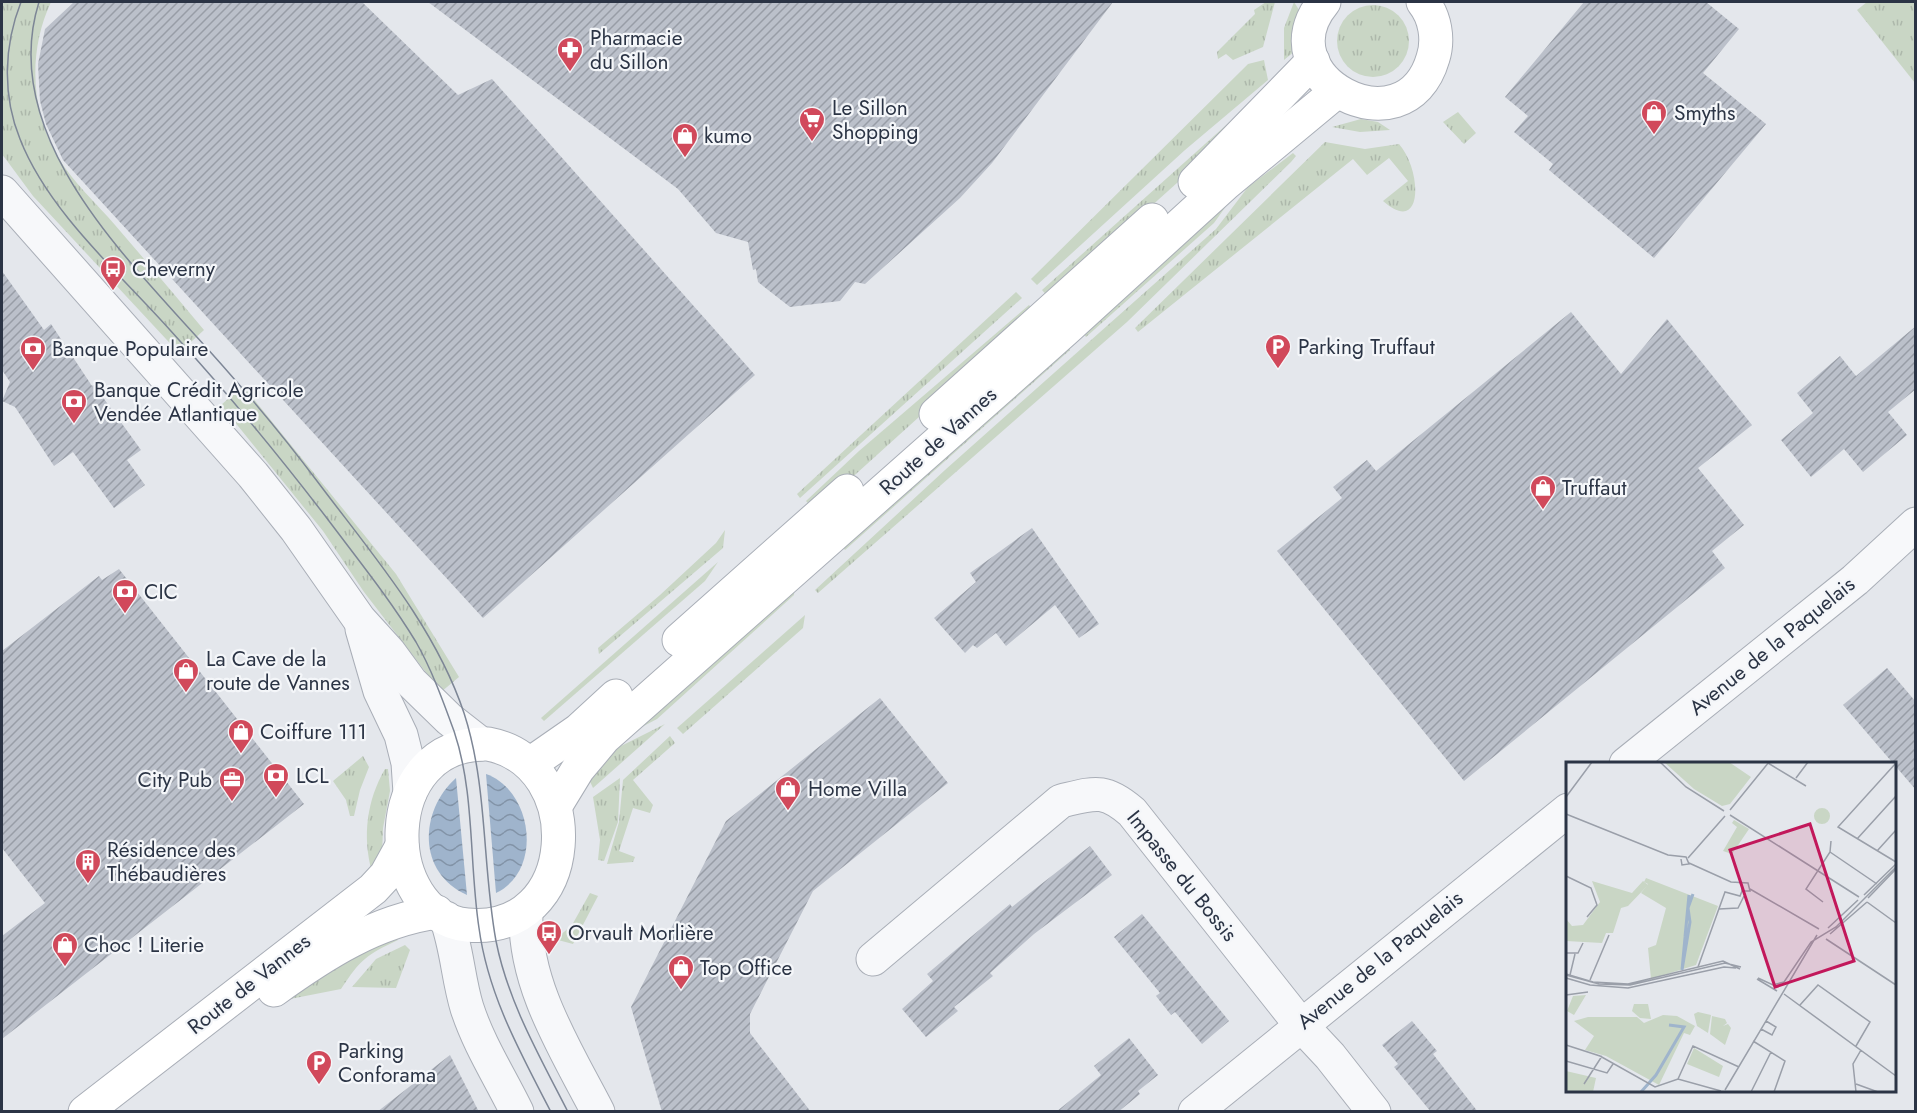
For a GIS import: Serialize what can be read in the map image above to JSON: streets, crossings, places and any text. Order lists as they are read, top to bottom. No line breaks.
{"streets":{"main road":["Route de Vannes"],"street":["Avenue de la Paquelais","Impasse du Bossis"]},"crossings":[["Avenue de la Paquelais","Impasse du Bossis"]],"places":{"pharmacy":["Pharmacie du Sillon"],"shop":["Smyths","kumo","Truffaut","La Cave de la route de Vannes","Coiffure 111","Home Villa","Choc ! Literie","Top Office"],"supermarket":["Le Sillon Shopping"],"bus stop":["Cheverny","Orvault Morlière"],"parking":["Parking Truffaut","Parking Conforama"],"bank":["Banque Populaire","Banque Crédit Agricole Vendée Atlantique","CIC","LCL"],"office":["City Pub"],"building":["Résidence des Thébaudières"]}}
